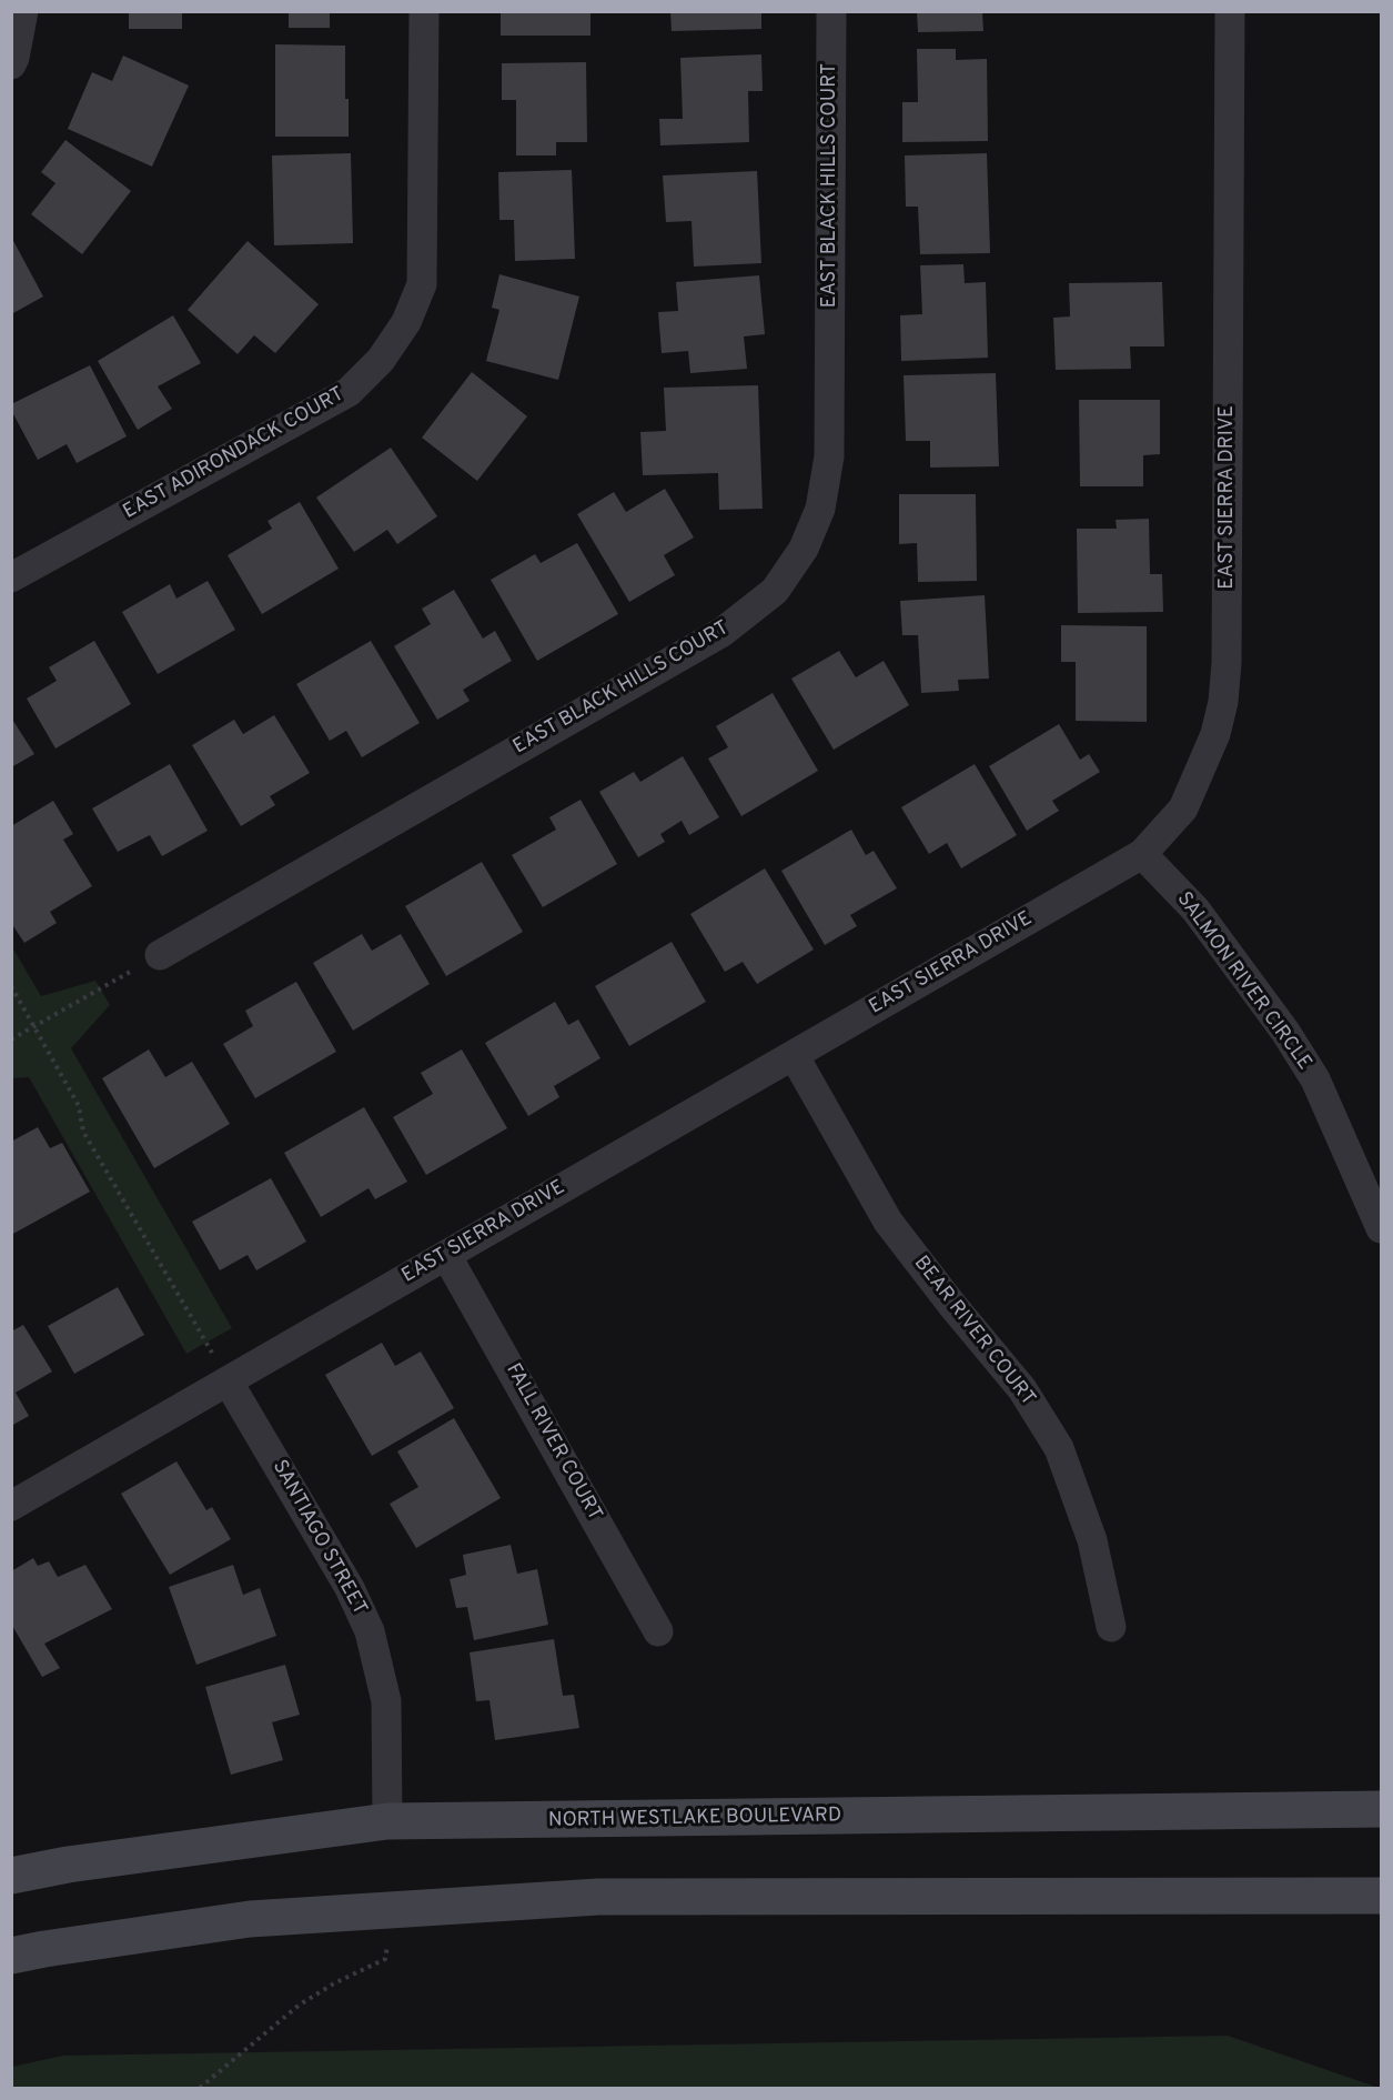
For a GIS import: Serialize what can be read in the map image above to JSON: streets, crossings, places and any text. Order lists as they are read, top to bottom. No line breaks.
{"streets":{"main road":["NORTH WESTLAKE BOULEVARD"],"street":["EAST BLACK HILLS COURT","EAST ADIRONDACK COURT","EAST SIERRA DRIVE","SALMON RIVER CIRCLE","BEAR RIVER COURT","FALL RIVER COURT","SANTIAGO STREET"]},"crossings":[["EAST SIERRA DRIVE","SALMON RIVER CIRCLE"],["EAST SIERRA DRIVE","BEAR RIVER COURT"],["EAST SIERRA DRIVE","FALL RIVER COURT"],["EAST SIERRA DRIVE","SANTIAGO STREET"],["SANTIAGO STREET","NORTH WESTLAKE BOULEVARD"]]}
